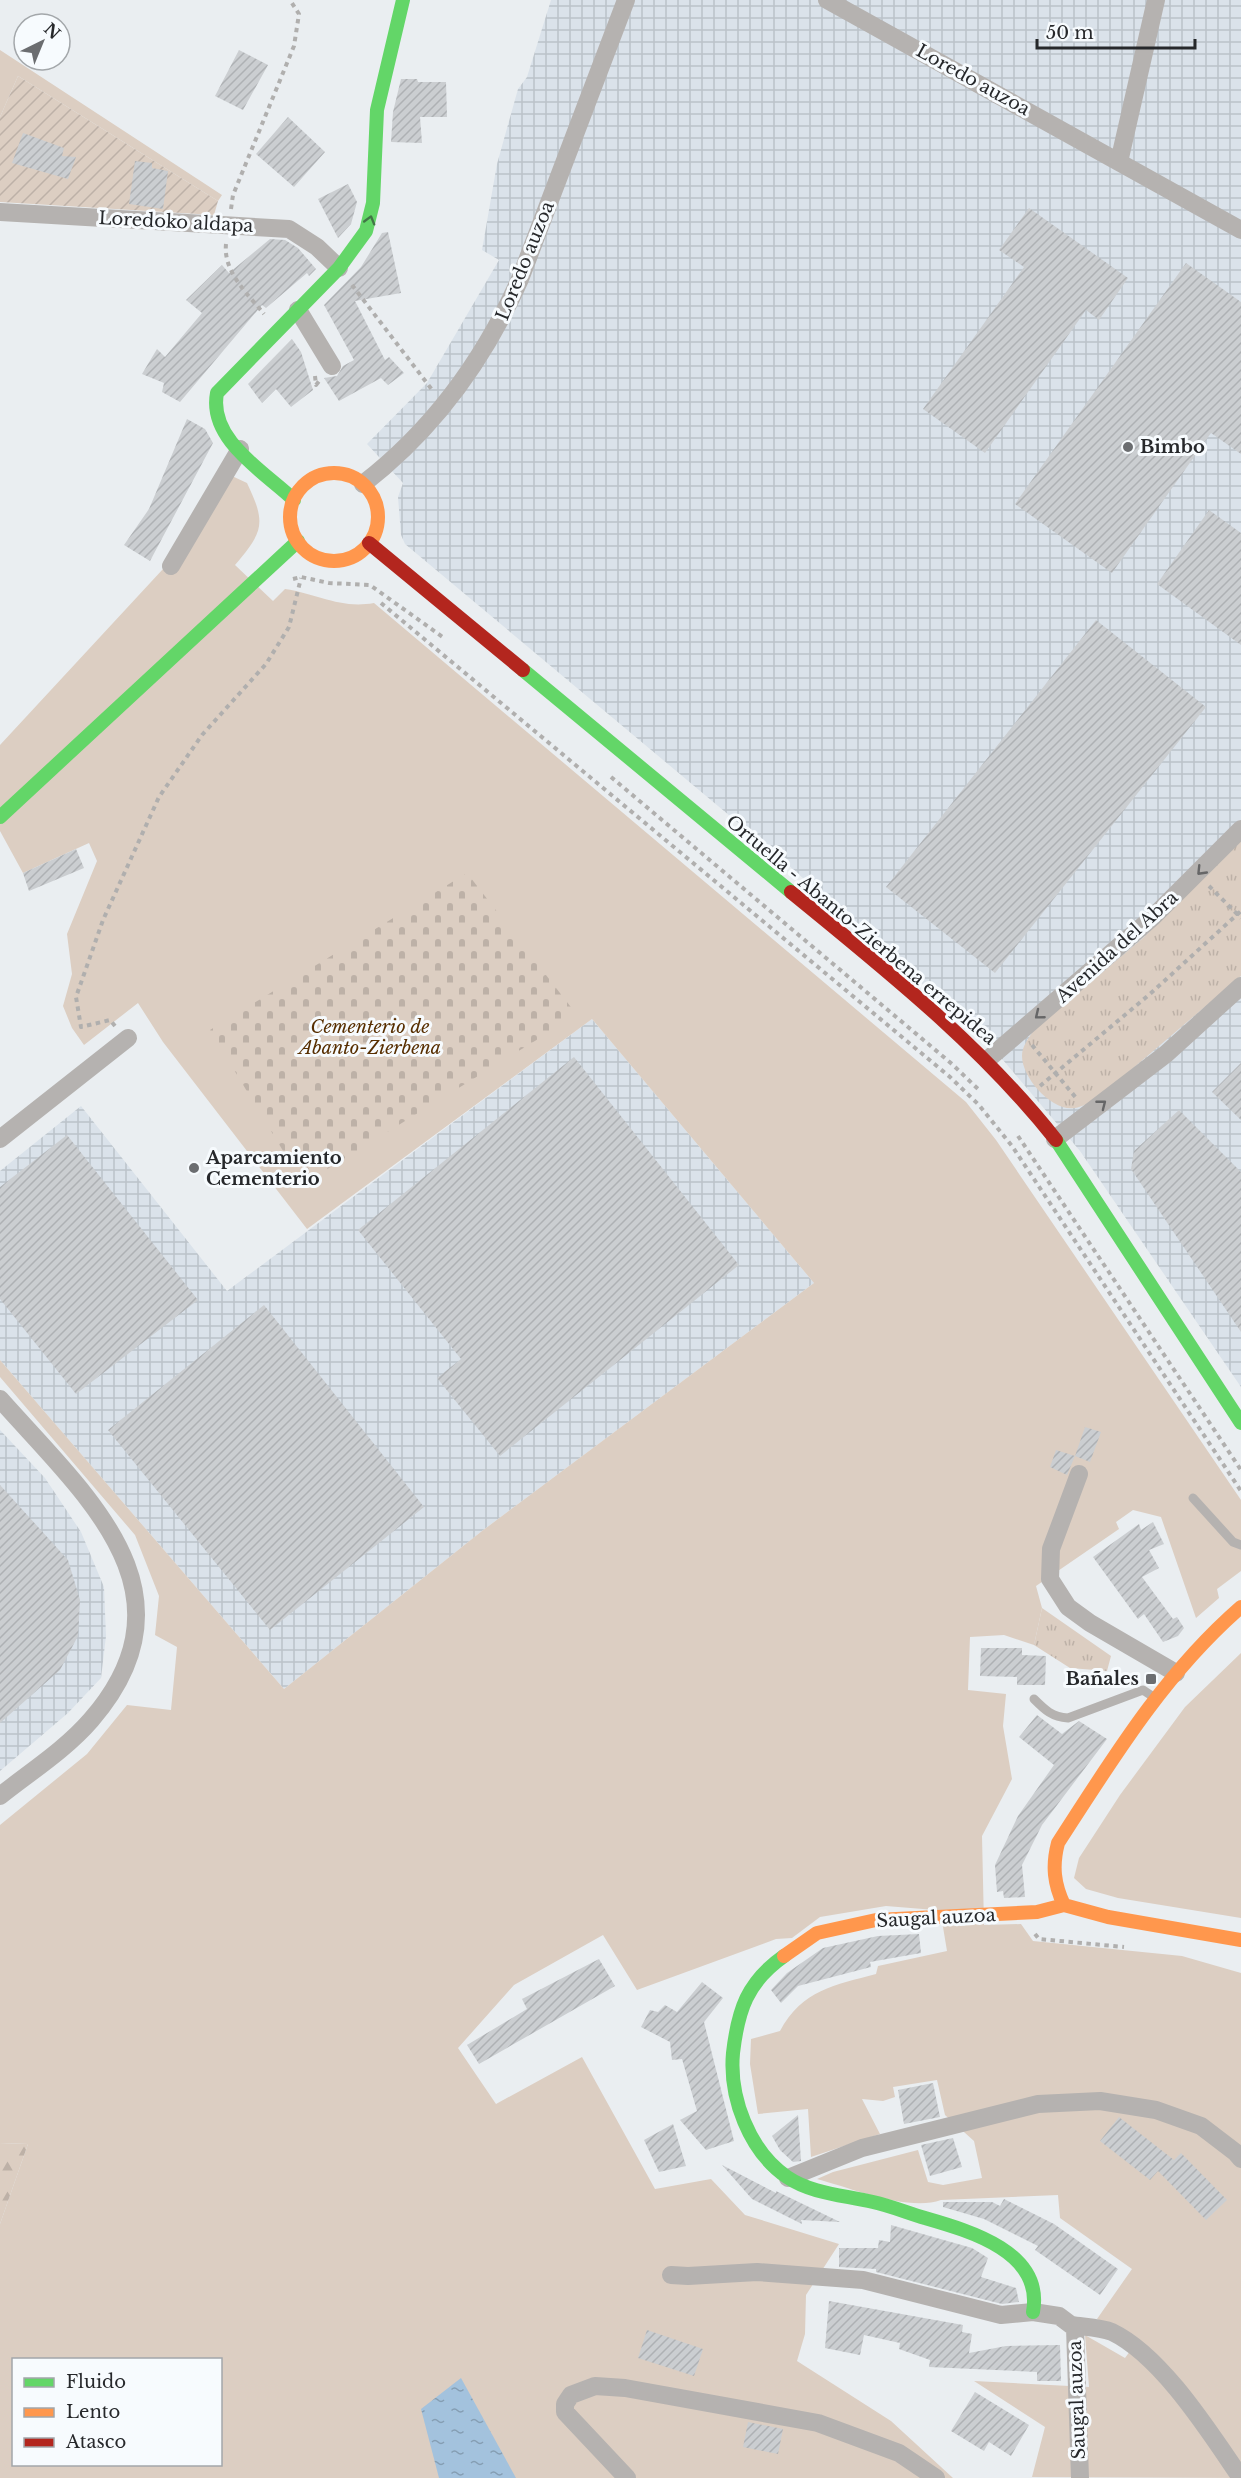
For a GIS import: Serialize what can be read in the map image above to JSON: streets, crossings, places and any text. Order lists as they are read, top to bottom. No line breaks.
{"streets":{"street":["Loredo auzoa","Loredoko aldapa","Ortuella - Abanto-Zierbena errepidea","Avenida del Abra","Saugal auzoa"]},"crossings":[["Loredo auzoa","Ortuella - Abanto-Zierbena errepidea"],["Ortuella - Abanto-Zierbena errepidea","Avenida del Abra"]],"parks":["Cementerio de Abanto-Zierbena"],"places":{"other":["Bimbo","Aparcamiento Cementerio"],"transit":["Bañales"]},"legend":["Fluido","Lento","Atasco"],"scale_bar":"50 m","north":"top right"}
